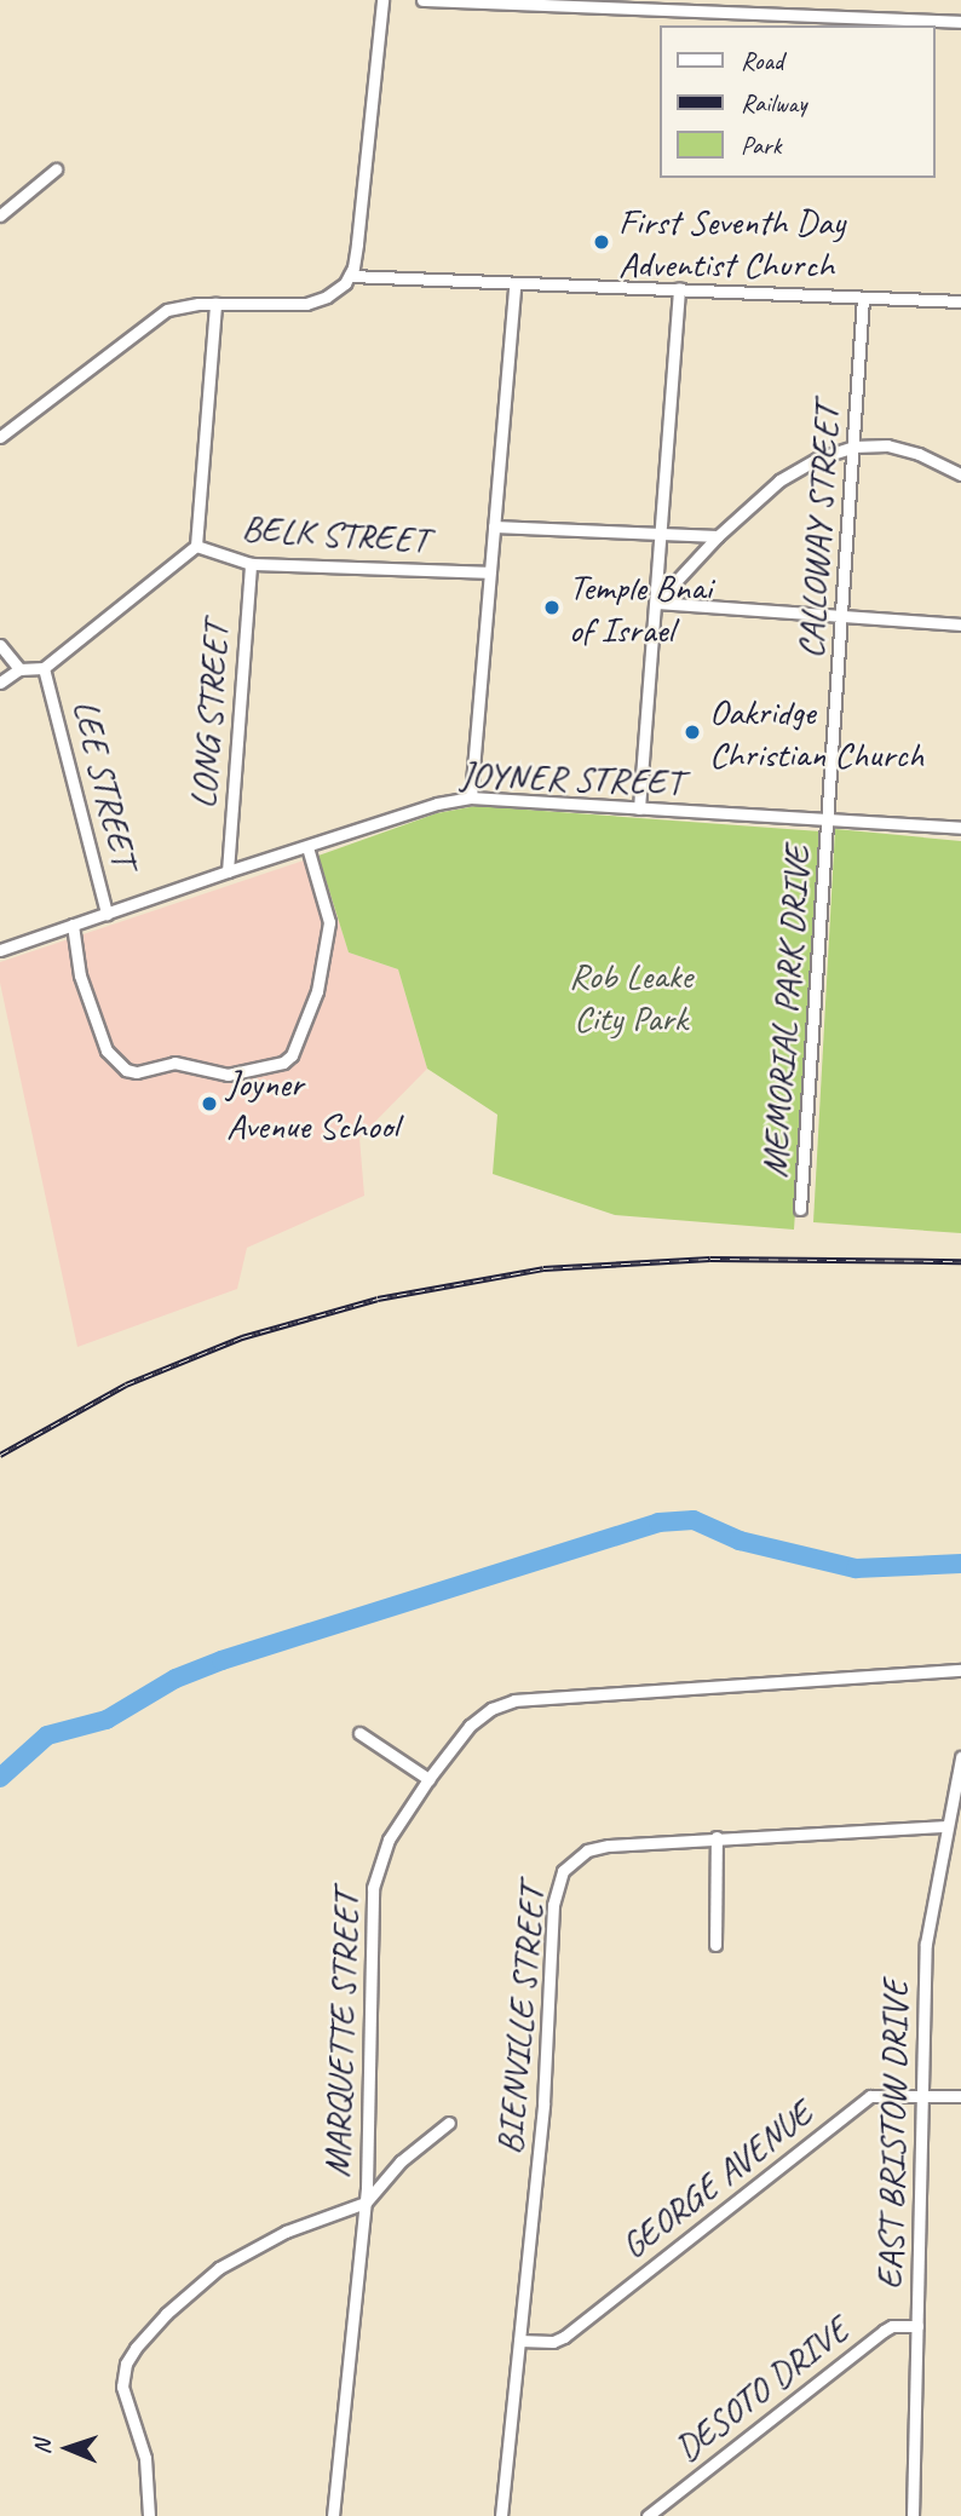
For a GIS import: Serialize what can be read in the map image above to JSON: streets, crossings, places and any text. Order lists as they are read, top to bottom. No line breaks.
{"streets":{"street":["CALLOWAY STREET","BELK STREET","LONG STREET","JOYNER STREET","LEE STREET","MEMORIAL PARK DRIVE","BIENVILLE STREET","MARQUETTE STREET","EAST BRISTOW DRIVE","GEORGE AVENUE","DESOTO DRIVE"]},"crossings":[["CALLOWAY STREET","JOYNER STREET"],["CALLOWAY STREET","MEMORIAL PARK DRIVE"],["BELK STREET","LONG STREET"],["BELK STREET","LEE STREET"],["LONG STREET","JOYNER STREET"],["JOYNER STREET","LEE STREET"],["JOYNER STREET","MEMORIAL PARK DRIVE"],["BIENVILLE STREET","EAST BRISTOW DRIVE"],["BIENVILLE STREET","GEORGE AVENUE"],["EAST BRISTOW DRIVE","GEORGE AVENUE"],["EAST BRISTOW DRIVE","DESOTO DRIVE"]],"parks":["Rob Leake City Park"],"places":["First Seventh Day Adventist Church","Temple Bnai of Israel","Oakridge Christian Church","Joyner Avenue School"],"legend":["Road","Railway","Park"],"north":"left"}
